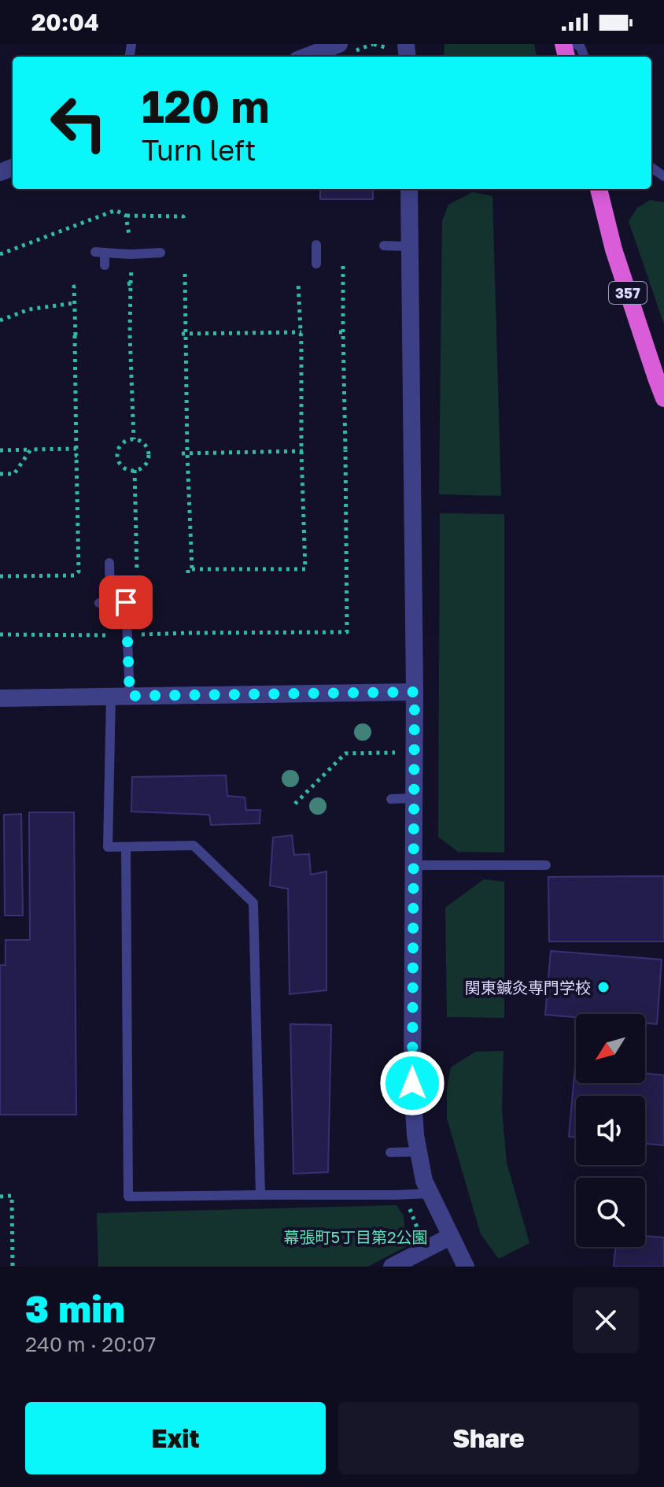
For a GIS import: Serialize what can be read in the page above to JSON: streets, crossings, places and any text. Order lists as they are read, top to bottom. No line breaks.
{"streets":{"highway":["357"]},"parks":["幕張町5丁目第2公園"],"places":["関東鍼灸専門学校"],"north":"bottom left","page":{"status":"20:04","turn":["120 m","Turn left"],"heading":["3 min","240 m · 20:07"],"buttons":["Exit","Share"]}}
